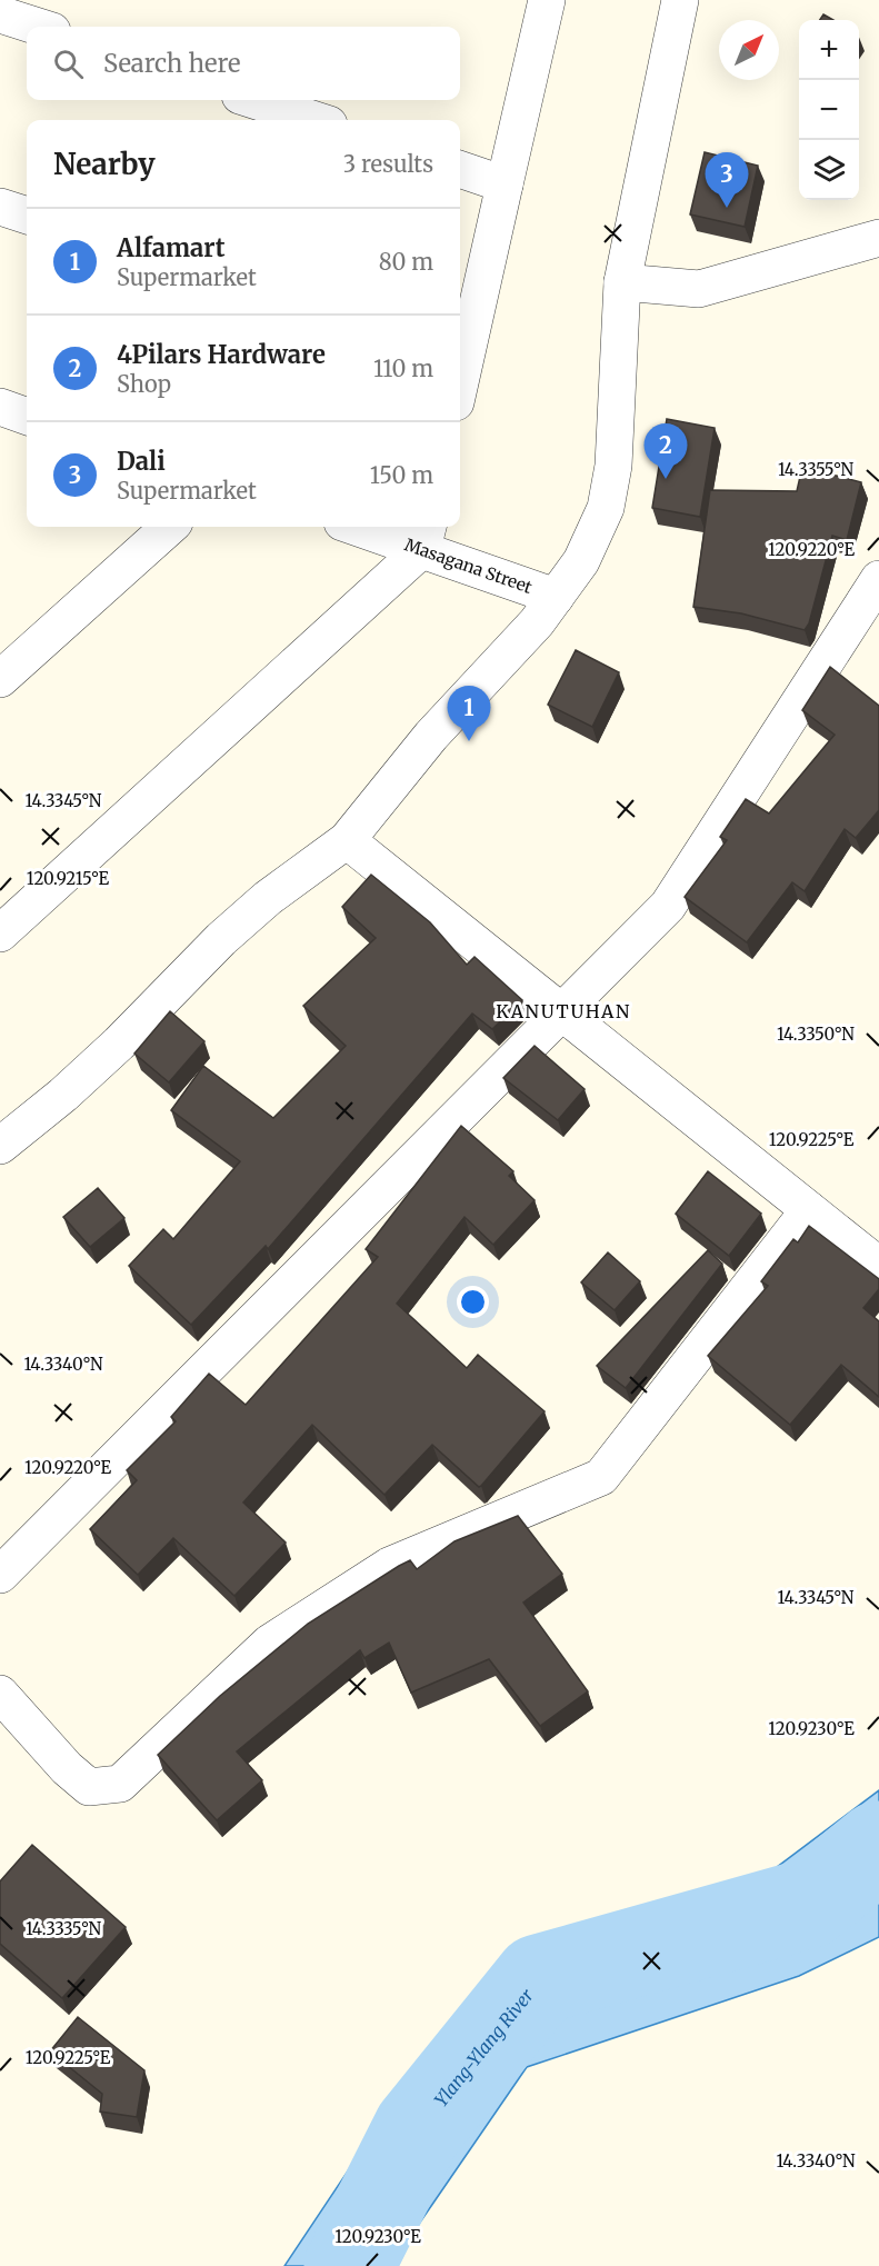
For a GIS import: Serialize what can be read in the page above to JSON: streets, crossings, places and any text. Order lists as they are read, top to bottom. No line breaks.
{"streets":{"street":["Masagana Street"]},"districts":["KANUTUHAN"],"water":["Ylang-Ylang River"],"north":"top right","page":{"map_buttons":["+","−"],"search":"Search here","heading":["Nearby","3 results"],"pins":["3","2","1"],"list":[{"mark":"1","name":"Alfamart","note":"Supermarket","value":"80 m"},{"mark":"2","name":"4Pilars Hardware","note":"Shop","value":"110 m"},{"mark":"3","name":"Dali","note":"Supermarket","value":"150 m"}]},"coordinates":["14.3355°N","120.9220°E","14.3345°N","120.9215°E","14.3350°N","120.9225°E","14.3340°N","120.9230°E","14.3335°N"]}
